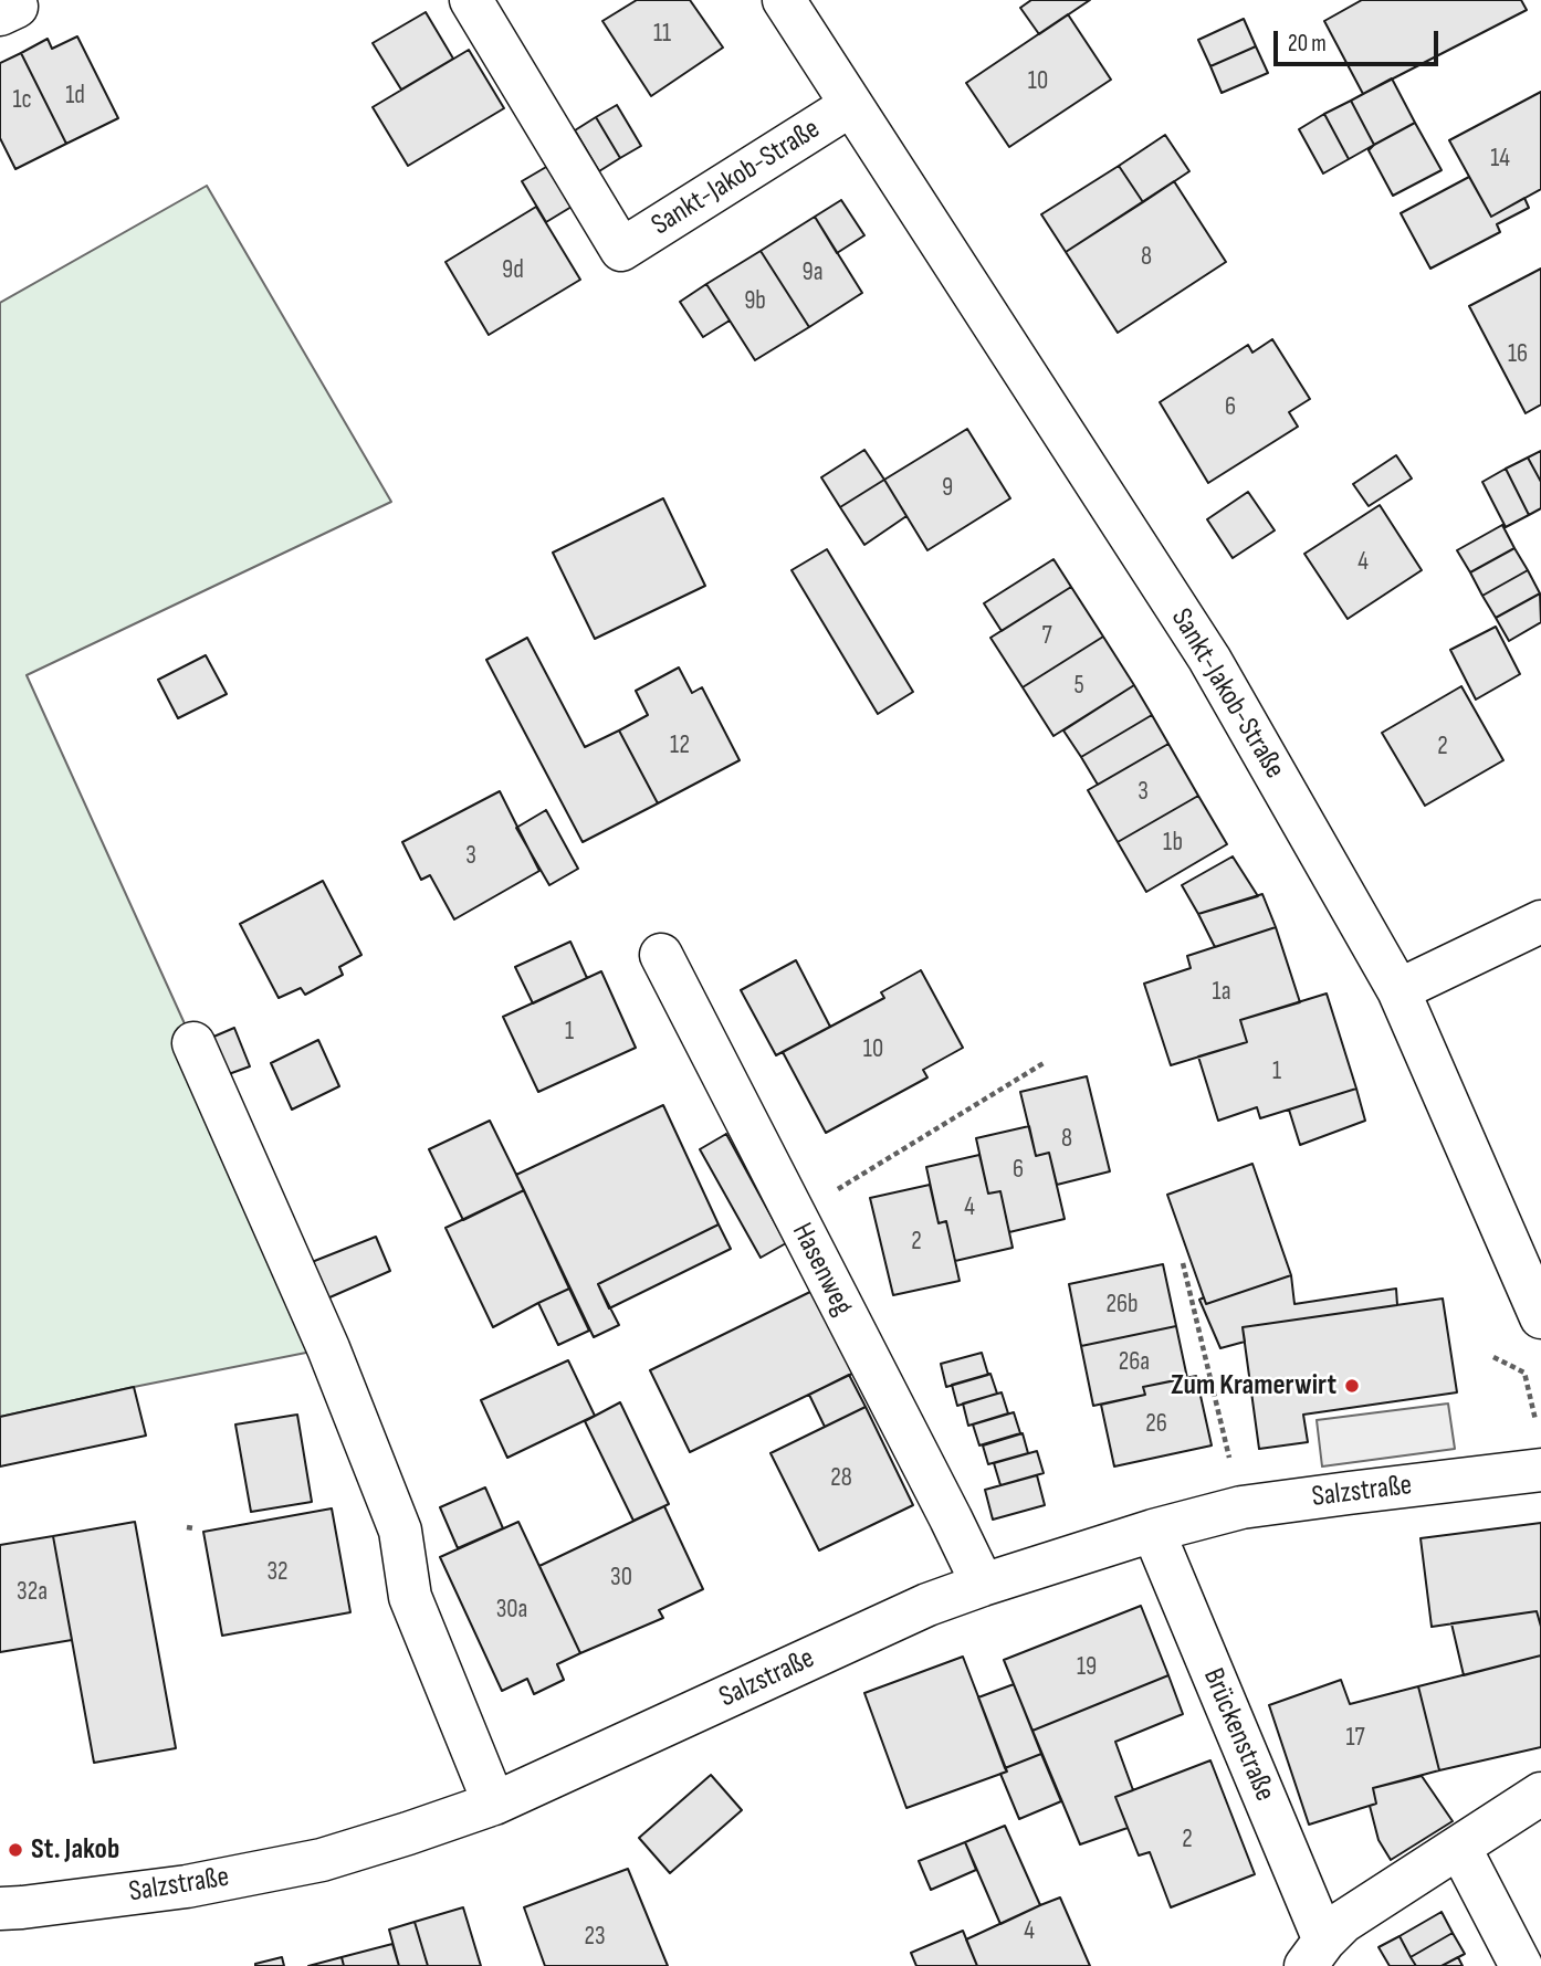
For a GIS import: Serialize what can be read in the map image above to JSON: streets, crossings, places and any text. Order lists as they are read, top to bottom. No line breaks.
{"streets":{"street":["Sankt-Jakob-Straße","Hasenweg","Salzstraße","Brückenstraße"]},"crossings":[["Hasenweg","Salzstraße"],["Salzstraße","Brückenstraße"]],"places":["Zum Kramerwirt","St. Jakob"],"house_numbers":["11","10","1d","1c","14","8","9d","9a","9b","16","6","9","4","7","5","12","2","3","1b","3","1a","1","10","1","8","6","4","2","26b","26a","26","28","32","30","32a","30a","19","17","2","4","23"],"scale_bar":"20 m"}
